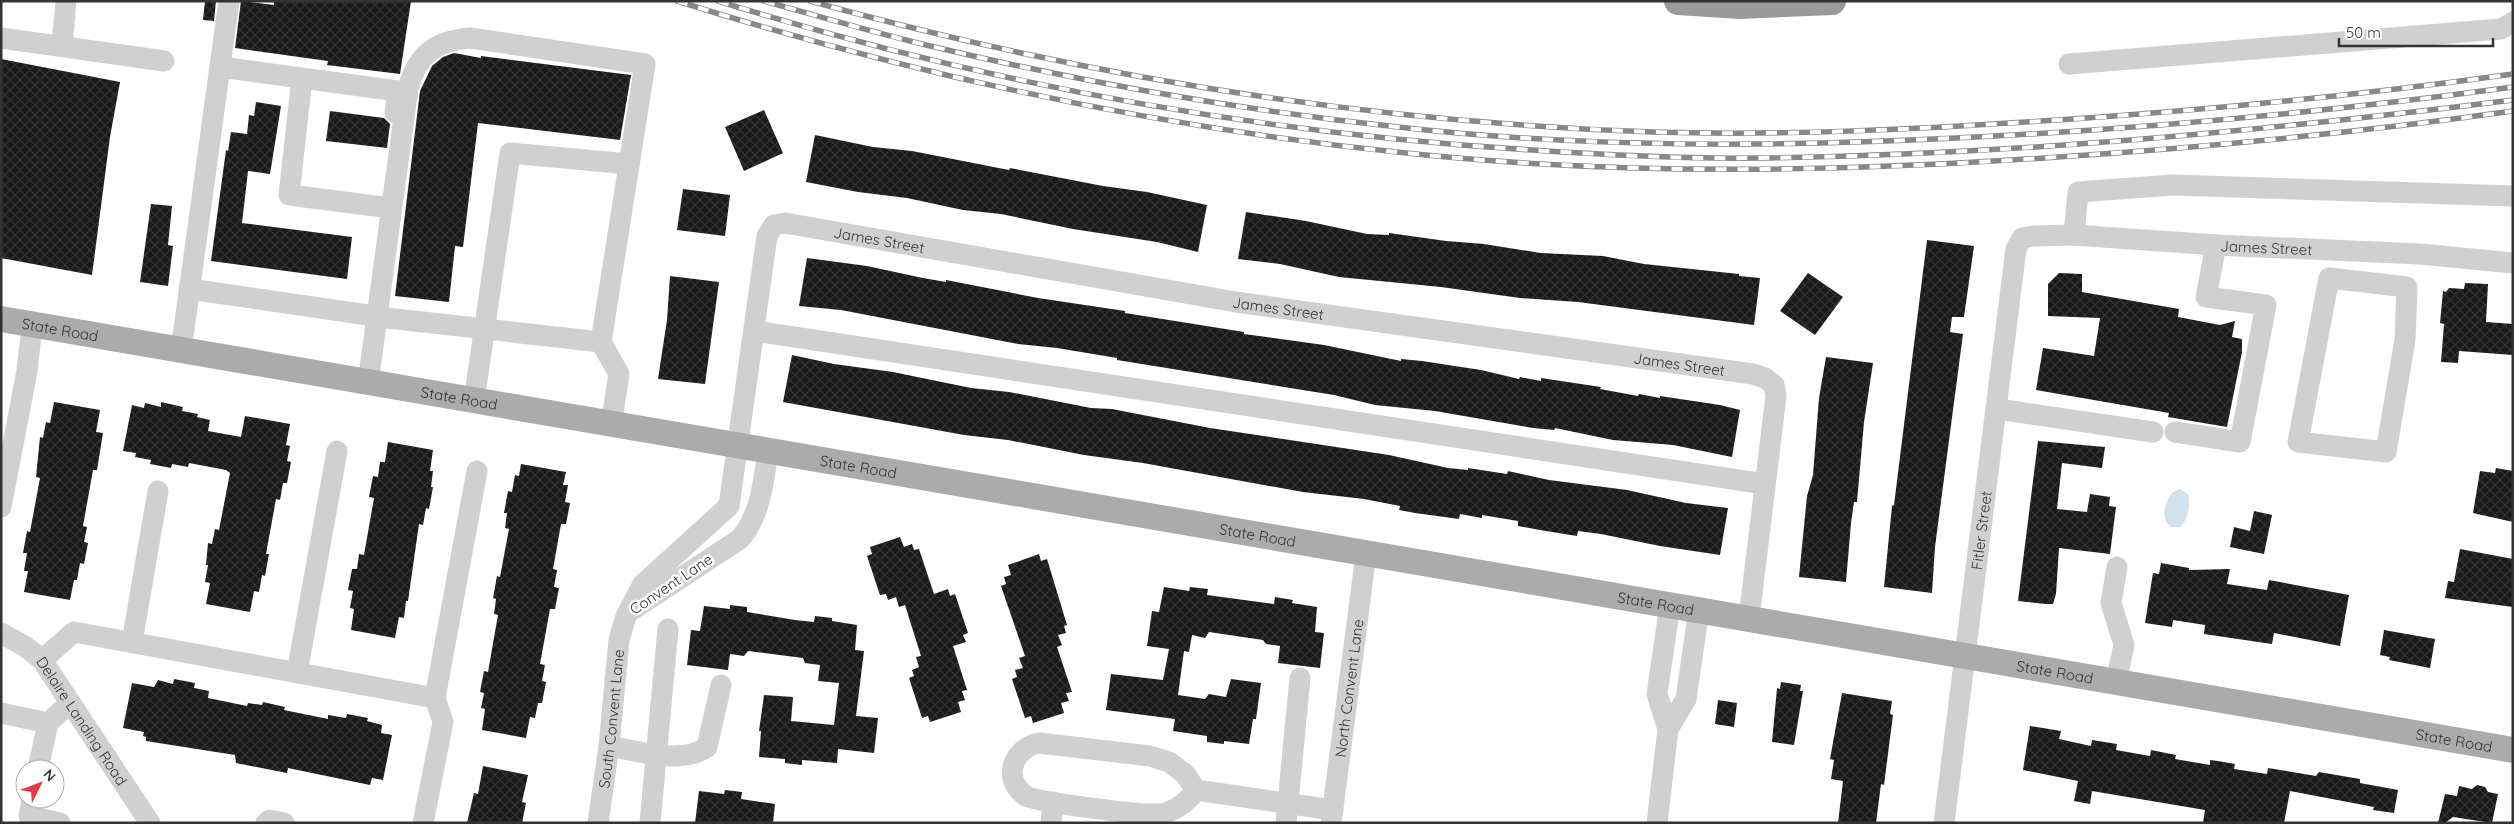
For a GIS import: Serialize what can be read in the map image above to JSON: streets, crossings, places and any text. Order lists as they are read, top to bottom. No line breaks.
{"streets":{"main road":["State Road"],"street":["James Street","Fitler Street","Convent Lane","North Convent Lane","South Convent Lane","Delaire Landing Road"]},"crossings":[["James Street","State Road"],["James Street","Fitler Street"],["James Street","Convent Lane"],["State Road","Fitler Street"],["State Road","Convent Lane"],["State Road","North Convent Lane"],["Convent Lane","South Convent Lane"]],"scale_bar":"50 m","north":"top right"}
